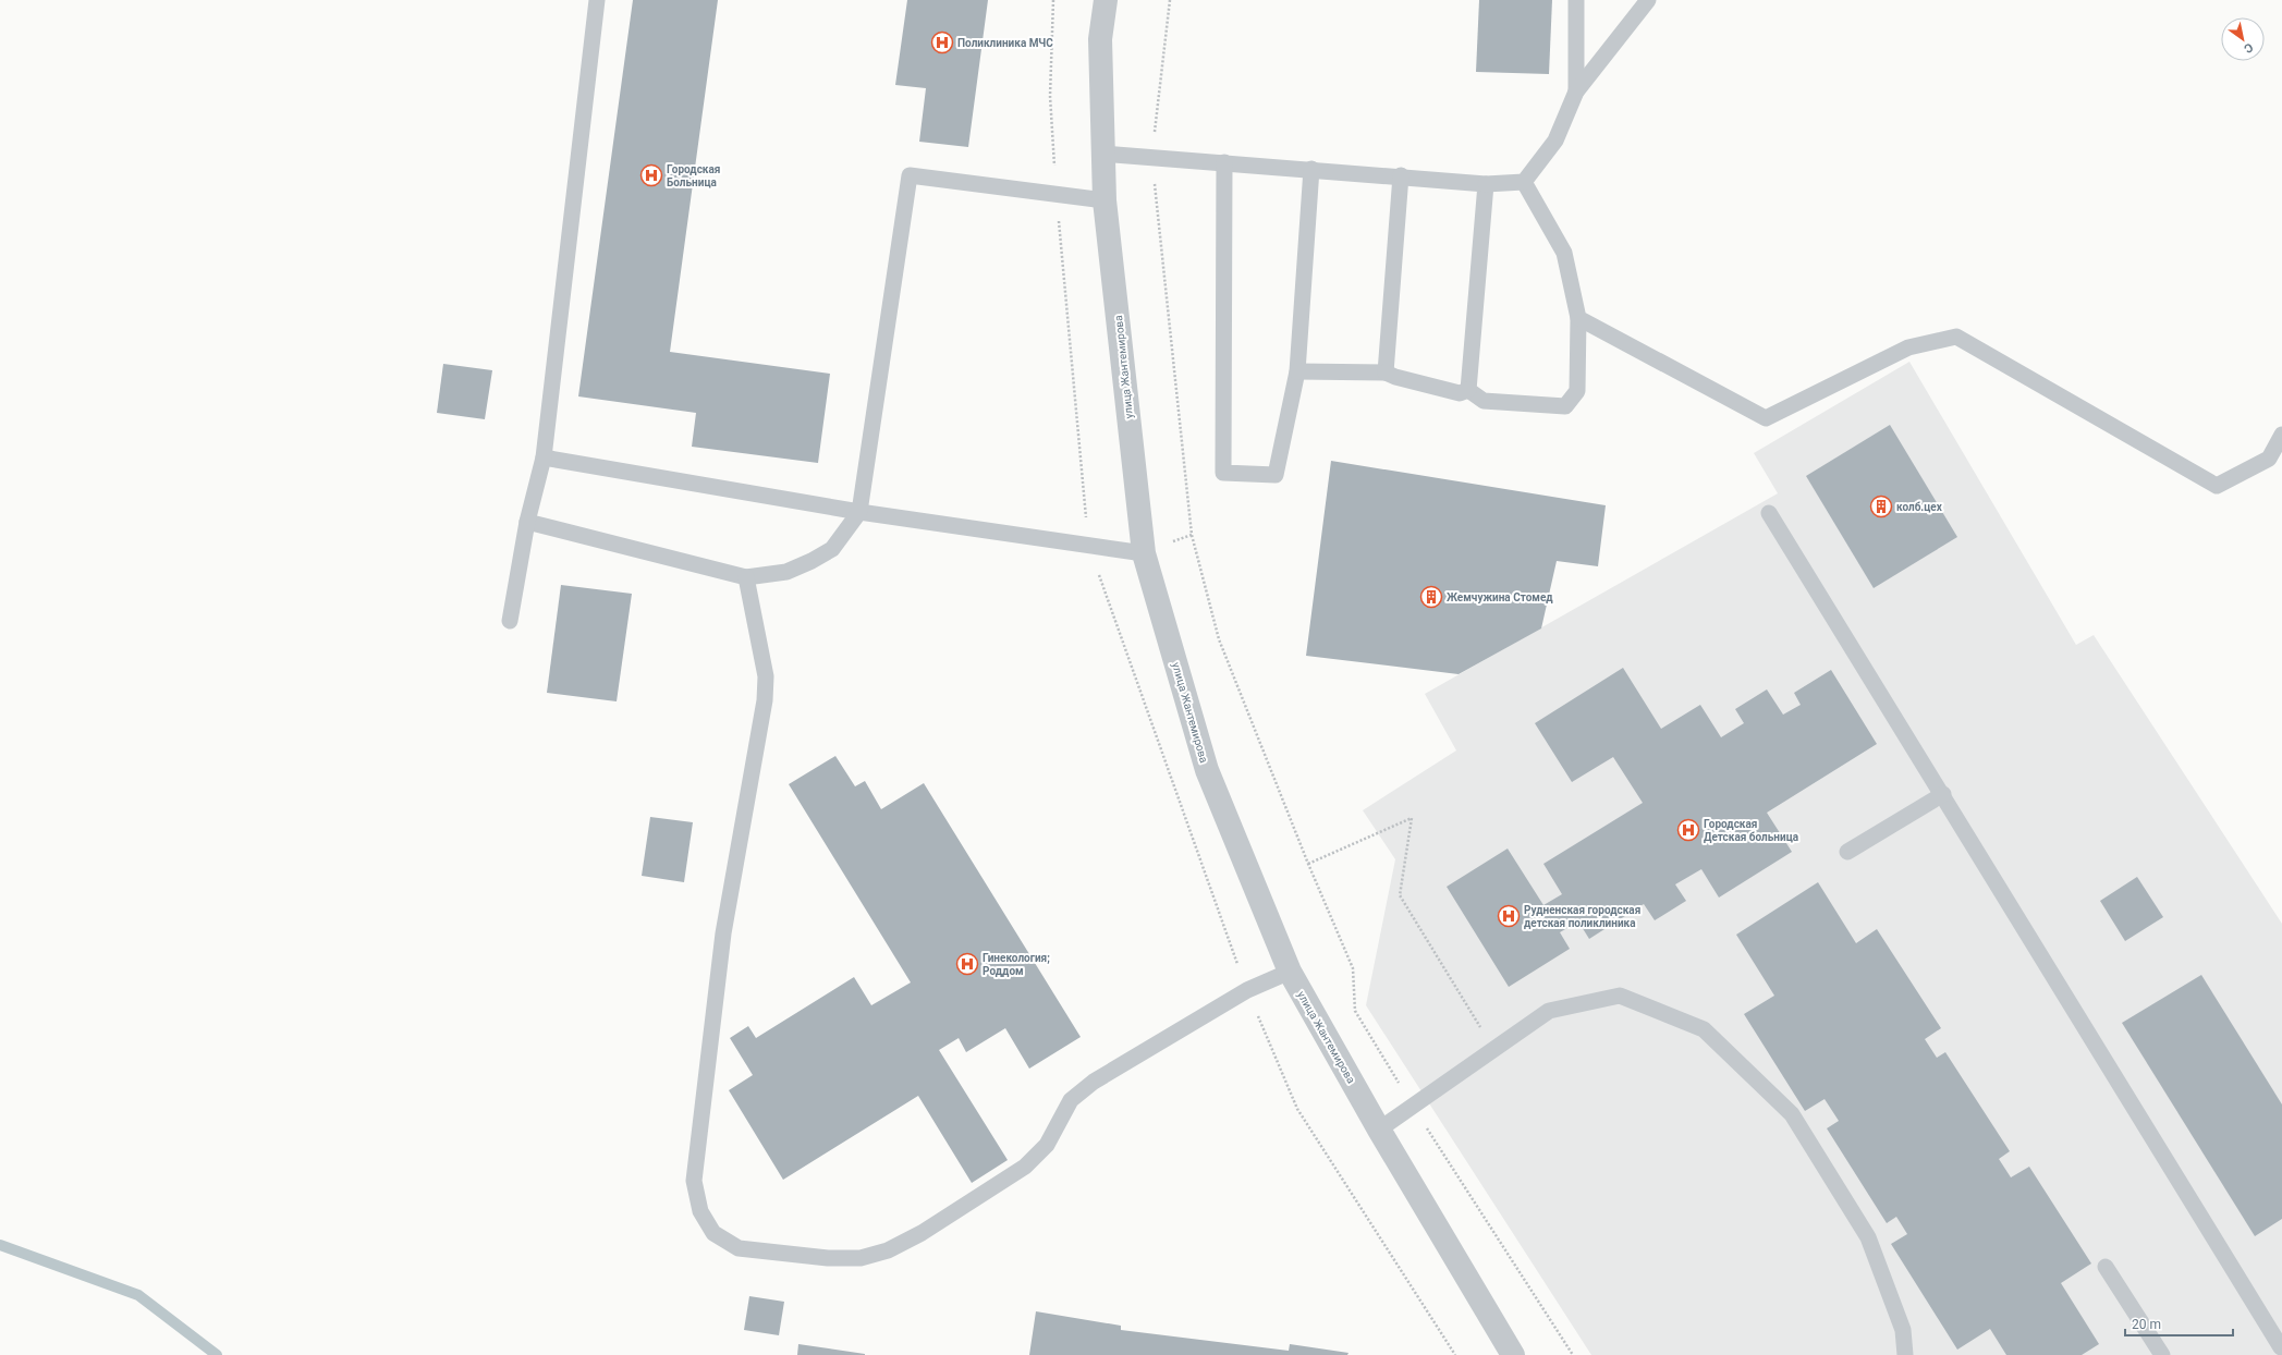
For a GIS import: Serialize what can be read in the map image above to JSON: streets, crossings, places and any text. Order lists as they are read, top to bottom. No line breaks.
{"streets":{"street":["улица Жантемирова"]},"places":{"hospital":["Поликлиника МЧС","Городская Больница","Городская Детская больница","Рудненская городская детская поликлиника","Гинекология; Роддом"],"building":["колб.цех","Жемчужина Стомед"]},"scale_bar":"20 m","north":"bottom right"}
